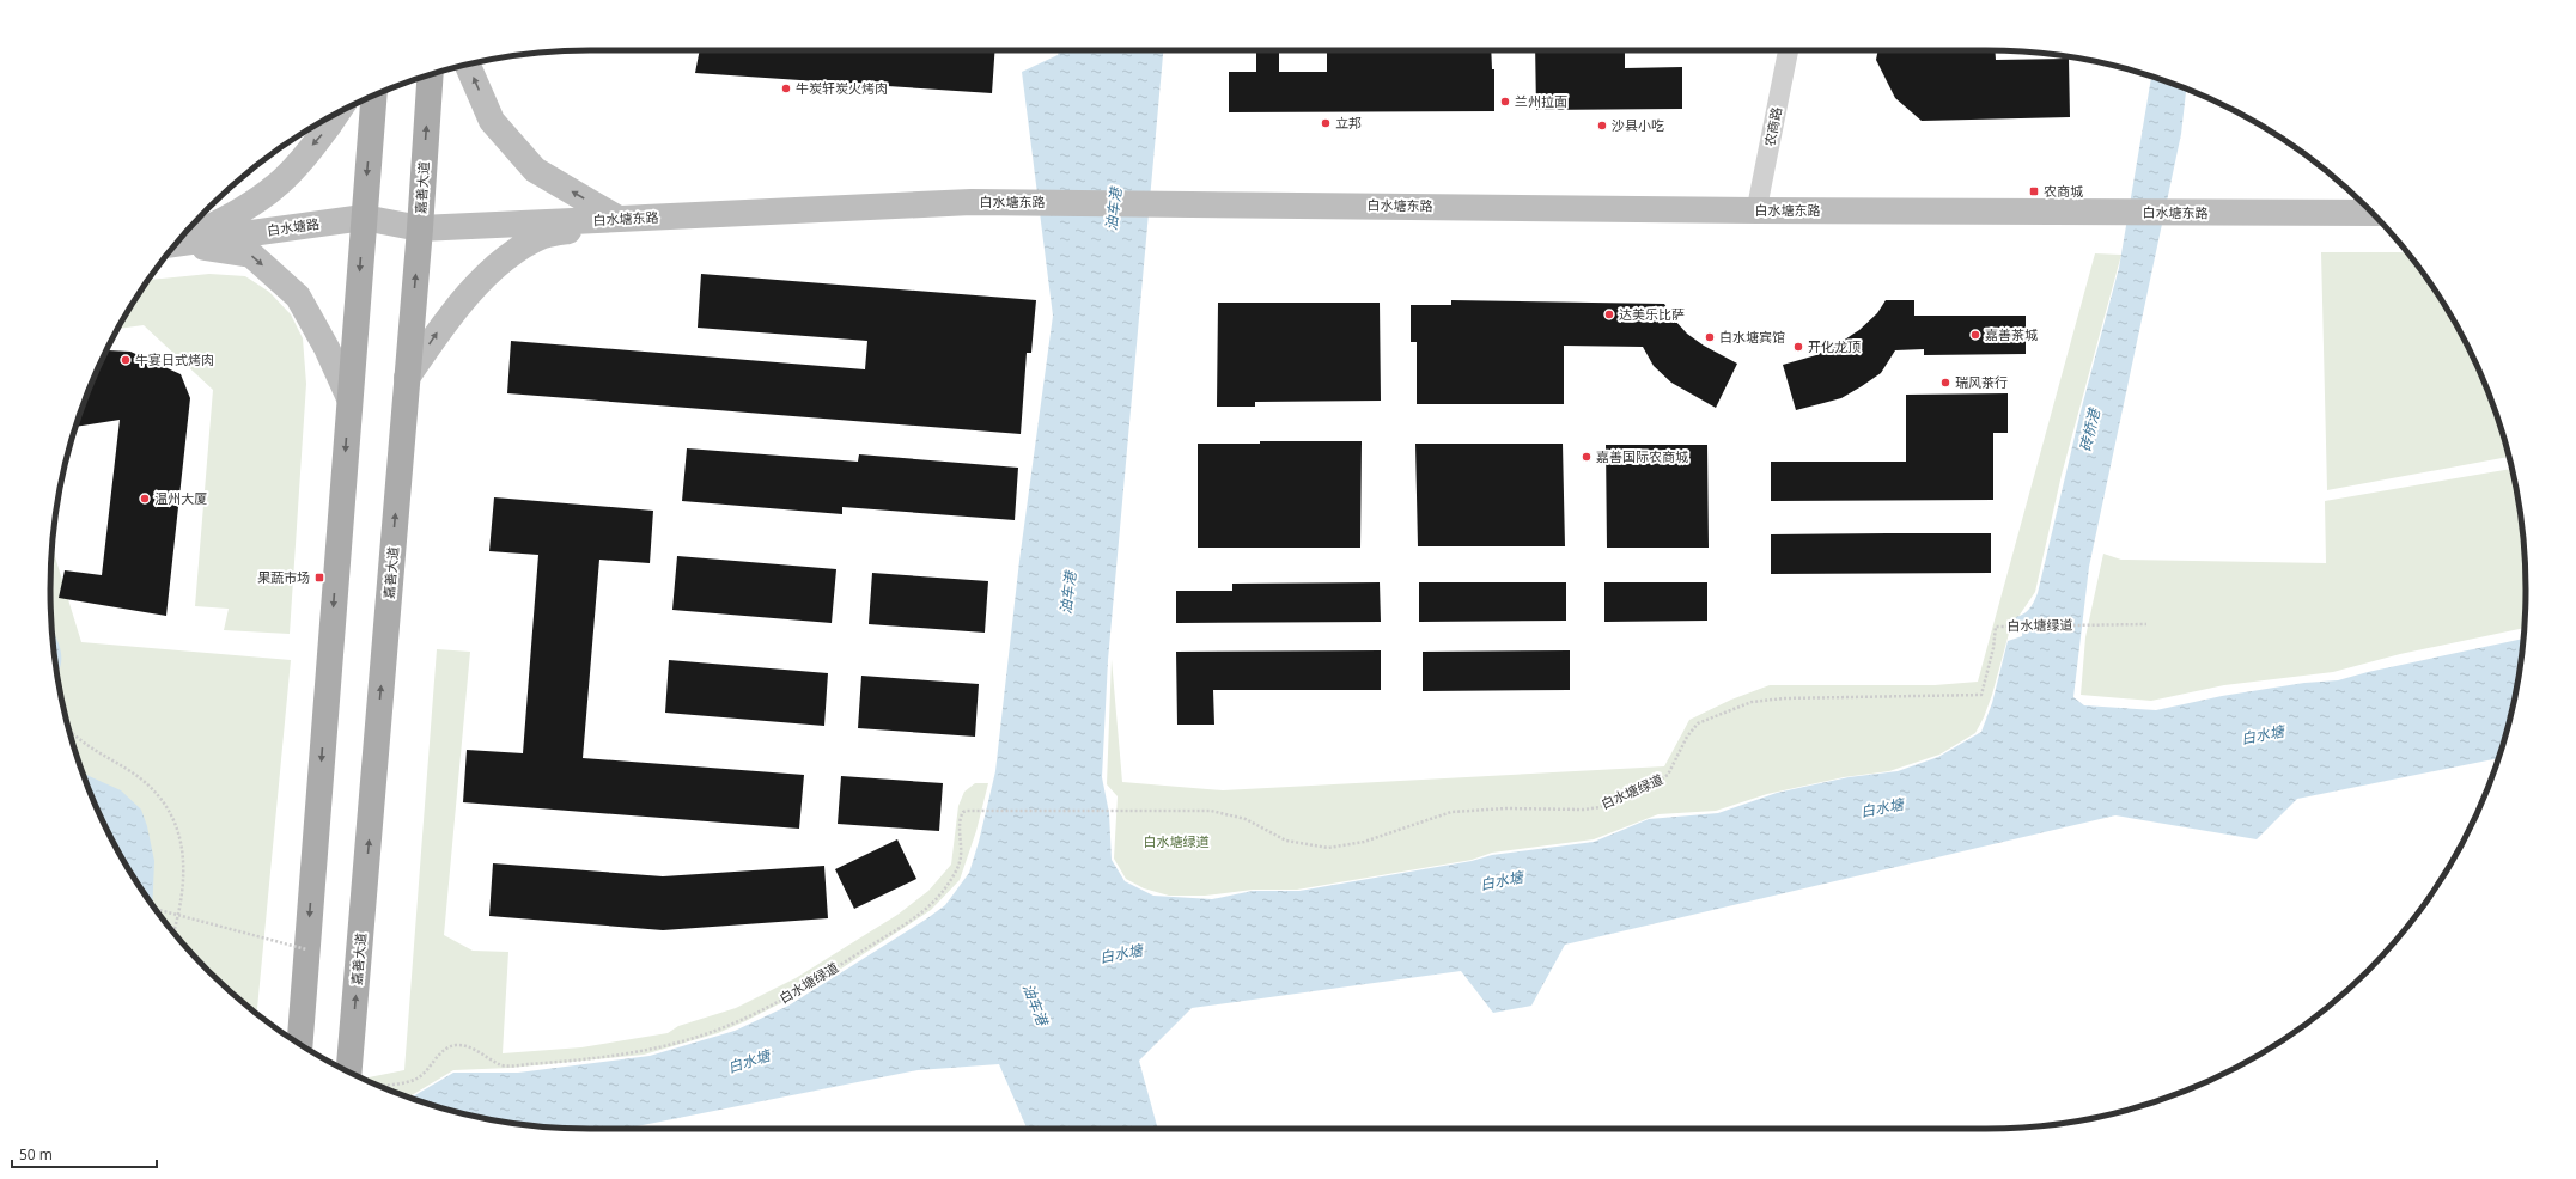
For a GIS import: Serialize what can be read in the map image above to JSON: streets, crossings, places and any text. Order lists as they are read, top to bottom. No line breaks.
{"streets":{"main road":["嘉善大道"],"street":["农商路","白水塘东路","白水塘路"],"path":["白水塘绿道"]},"crossings":[["农商路","白水塘东路"],["嘉善大道","白水塘东路"],["嘉善大道","白水塘路"],["白水塘东路","白水塘路"]],"water":["油车港","砖桥港","白水塘"],"parks":["白水塘绿道"],"places":{"other":["牛炭轩炭火烤肉","兰州拉面","立邦","沙县小吃","达美乐比萨","嘉善茶城","白水塘宾馆","开化龙顶","牛宴日式烤肉","瑞风茶行","嘉善国际农商城","温州大厦"],"transit":["农商城","果蔬市场"]},"scale_bar":"50 m"}
